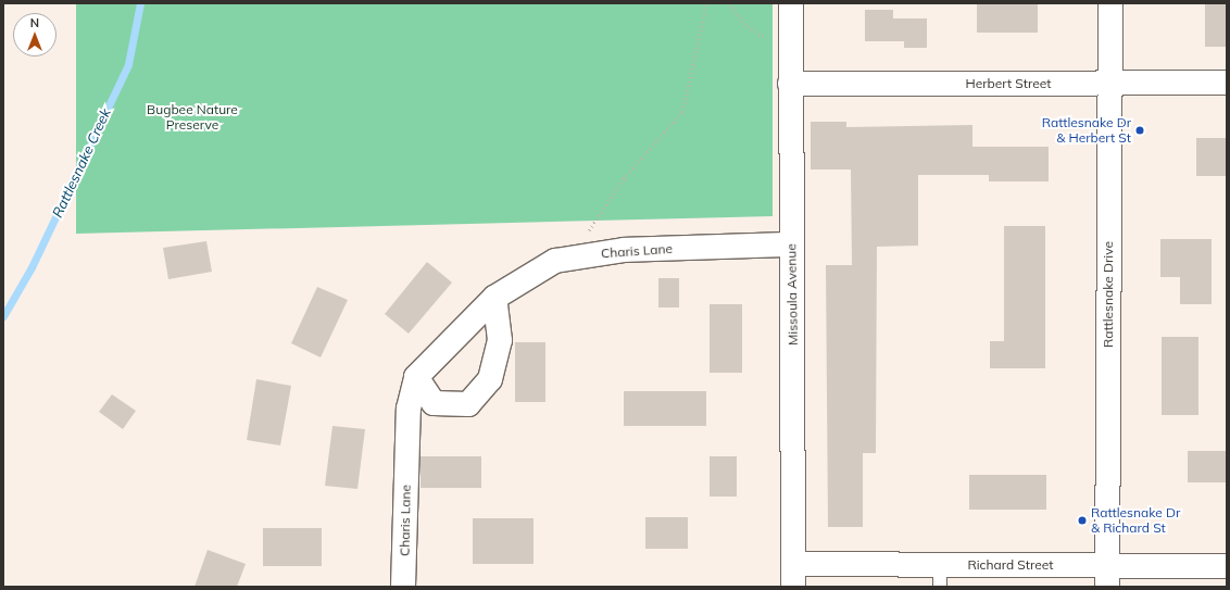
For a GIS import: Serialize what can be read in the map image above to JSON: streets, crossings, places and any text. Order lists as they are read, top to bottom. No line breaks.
{"streets":{"street":["Herbert Street","Charis Lane","Missoula Avenue","Rattlesnake Drive","Richard Street"]},"crossings":[["Herbert Street","Missoula Avenue"],["Herbert Street","Rattlesnake Drive"],["Charis Lane","Missoula Avenue"],["Missoula Avenue","Richard Street"],["Rattlesnake Drive","Richard Street"]],"water":["Rattlesnake Creek"],"parks":["Bugbee Nature Preserve"],"places":["Rattlesnake Dr & Herbert St","Rattlesnake Dr & Richard St"],"north":"top"}
